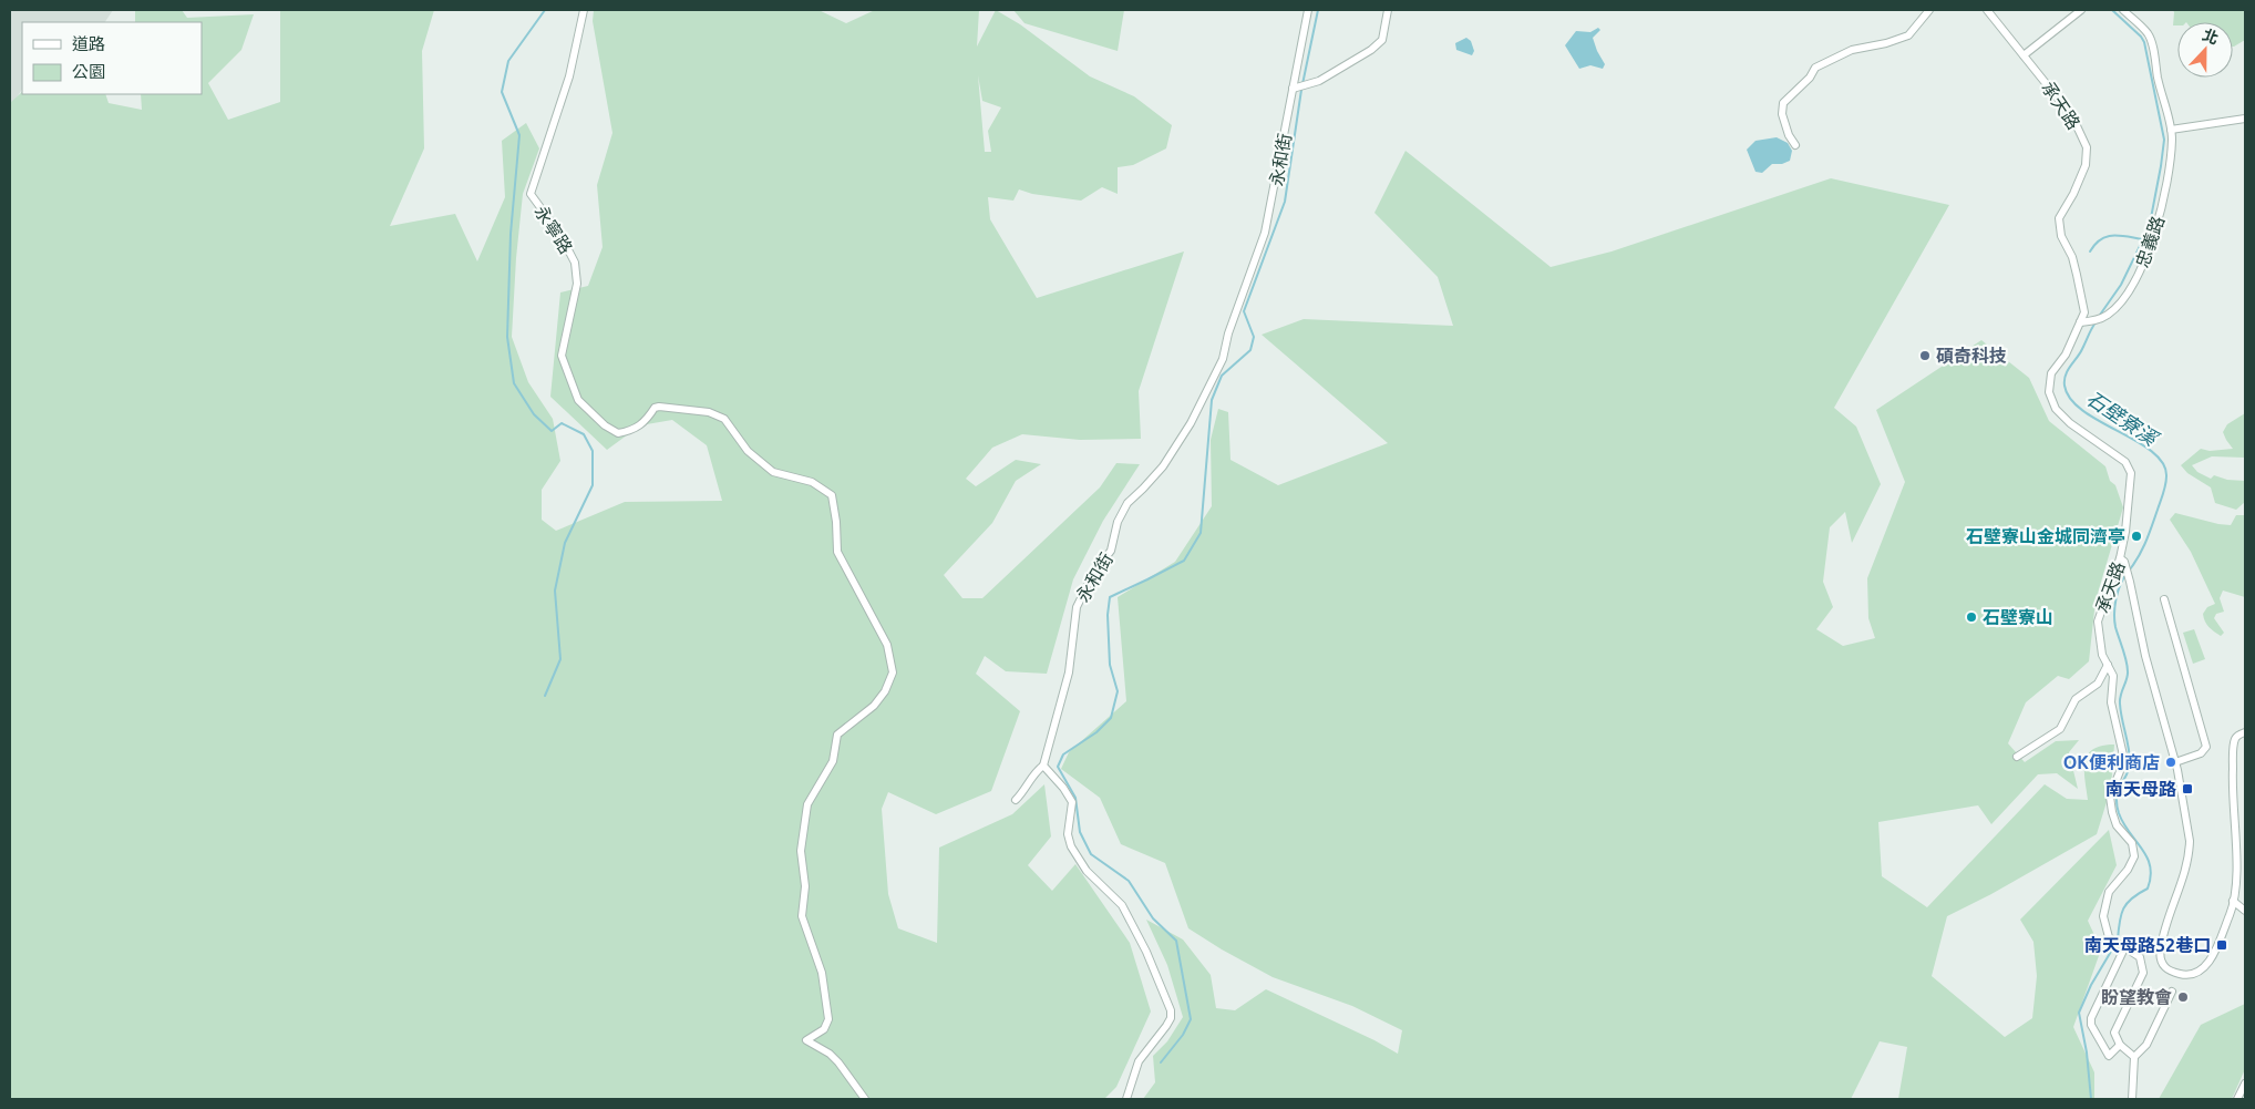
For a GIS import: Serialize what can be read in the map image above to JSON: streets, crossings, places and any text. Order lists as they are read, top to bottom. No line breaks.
{"streets":{"street":["承天路","永和街","永寧路","忠義路"]},"crossings":[["承天路","忠義路"]],"water":["石壁寮溪"],"places":{"other":["碩奇科技","石壁寮山金城同濟亭","石壁寮山","OK便利商店","盼望教會"],"transit":["南天母路","南天母路52巷口"]},"legend":["道路","公園"],"north":"top"}
